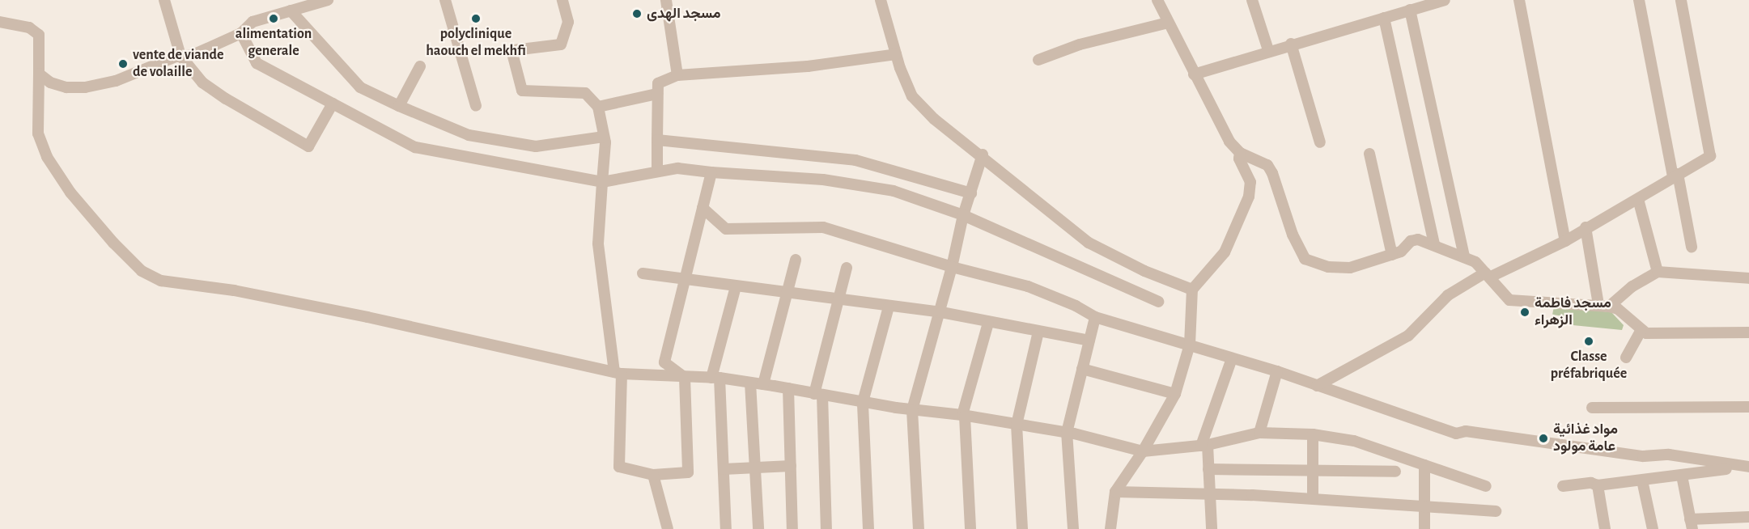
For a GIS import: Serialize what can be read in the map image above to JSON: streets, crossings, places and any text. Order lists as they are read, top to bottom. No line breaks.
{"places":["مسجد الهدى","alimentation generale","polyclinique haouch el mekhfi","vente de viande de volaille","مسجد فاطمة الزهراء","Classe préfabriquée","مواد غذائية عامة مولود"]}
